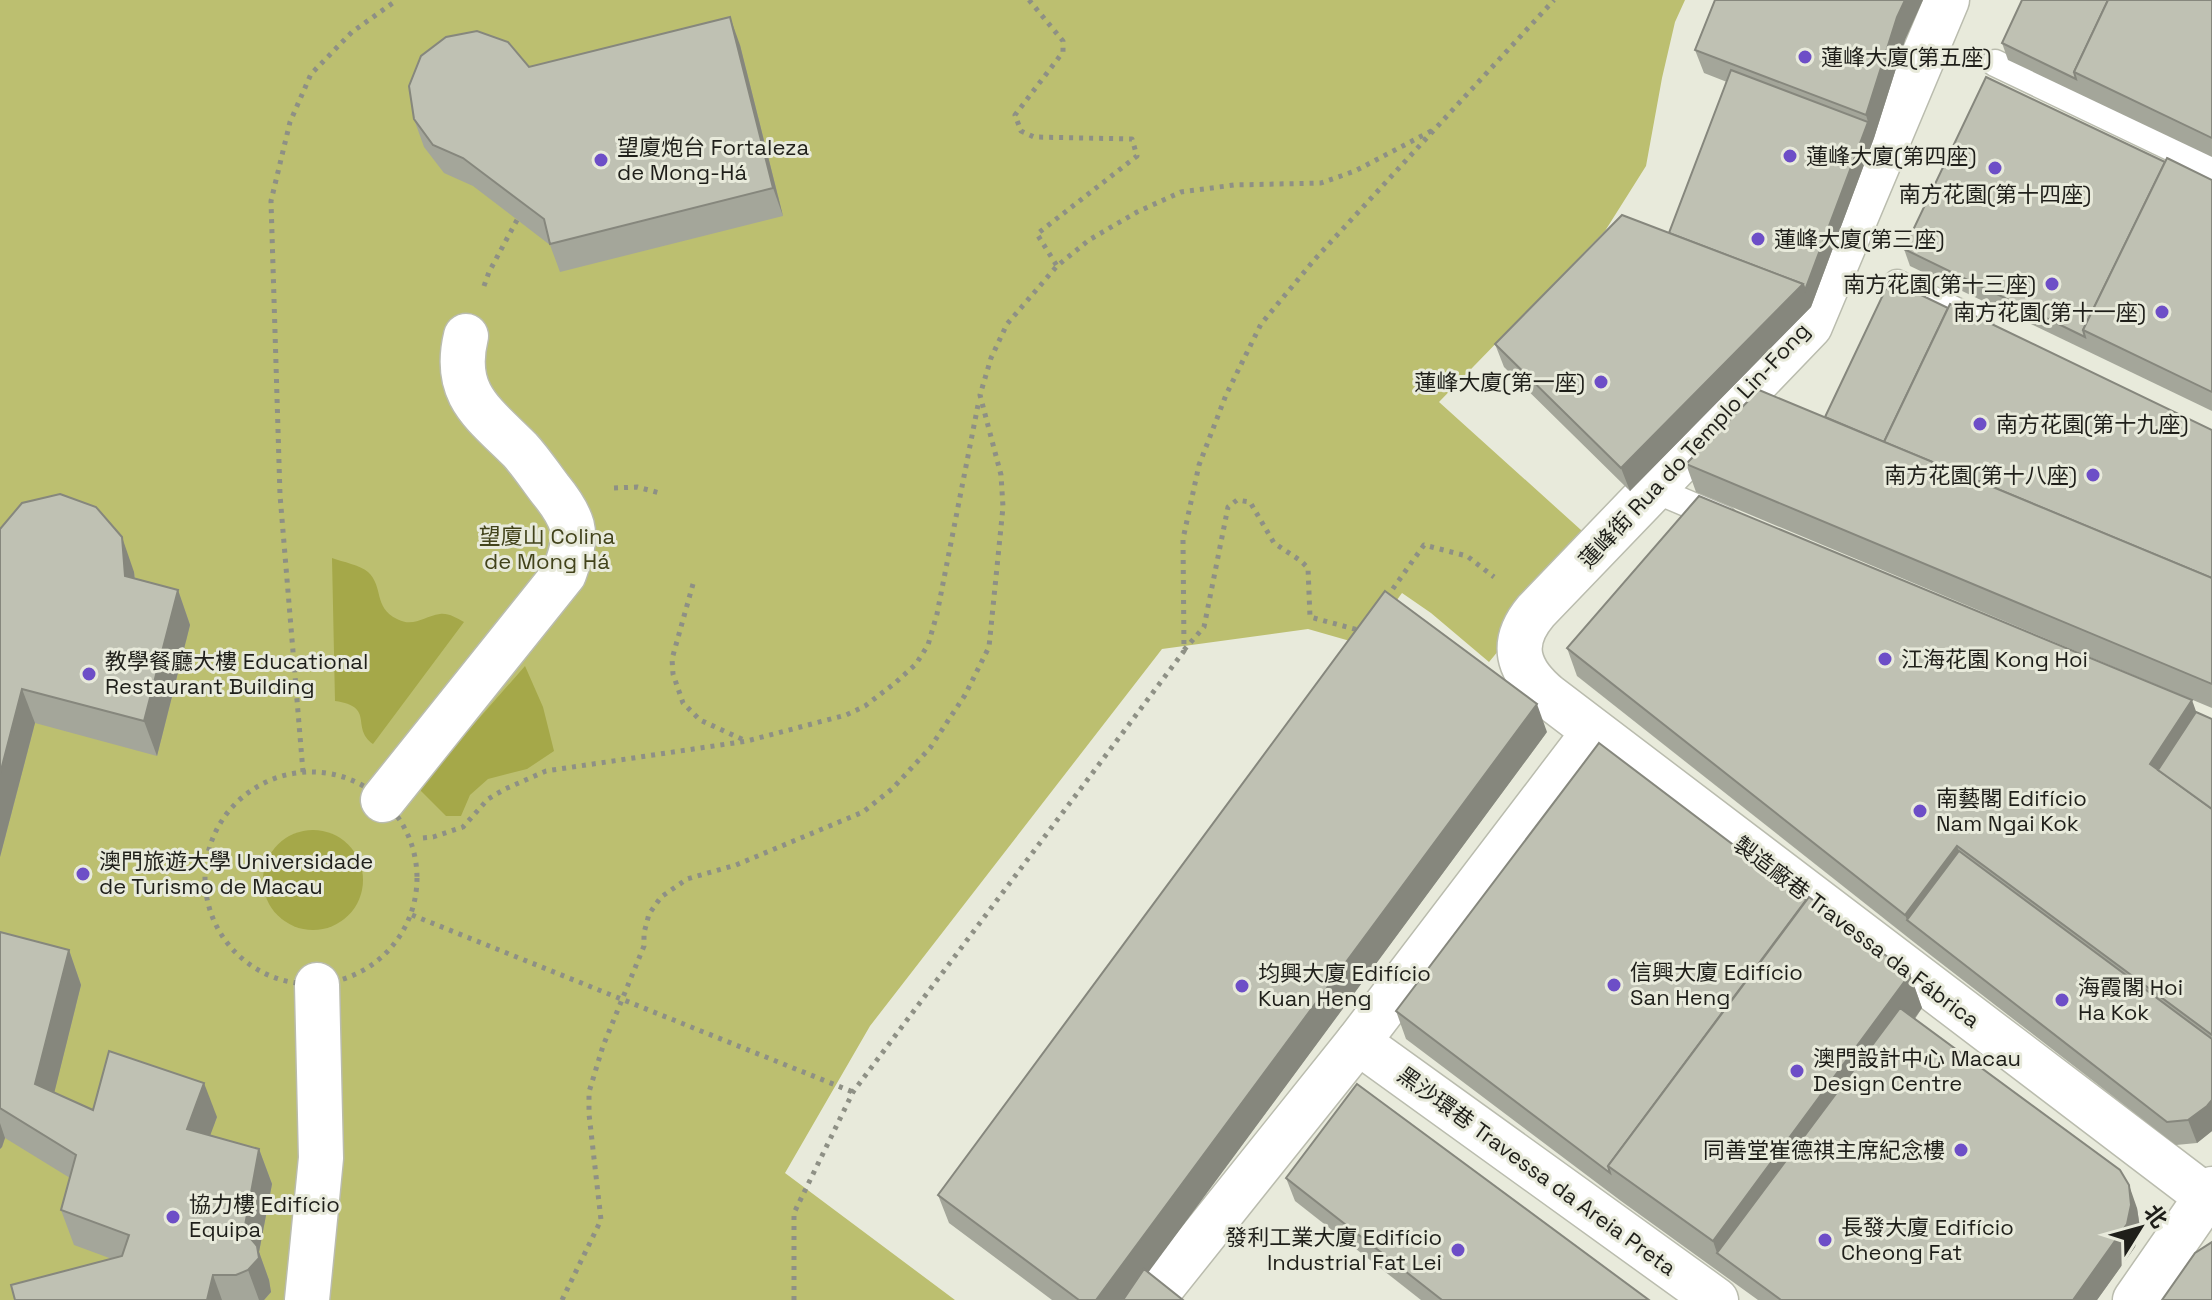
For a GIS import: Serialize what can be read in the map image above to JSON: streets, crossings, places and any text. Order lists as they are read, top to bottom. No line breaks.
{"streets":{"street":["蓮峰街 Rua do Templo Lin-Fong","製造廠巷 Travessa da Fábrica","黑沙環巷 Travessa da Areia Preta"]},"crossings":[["蓮峰街 Rua do Templo Lin-Fong","製造廠巷 Travessa da Fábrica"]],"parks":["望廈山 Colina de Mong Há"],"places":["蓮峰大廈(第五座)","蓮峰大廈(第四座)","望廈炮台 Fortaleza de Mong-Há","南方花園(第十四座)","蓮峰大廈(第三座)","南方花園(第十三座)","南方花園(第十一座)","蓮峰大廈(第一座)","南方花園(第十九座)","南方花園(第十八座)","江海花園 Kong Hoi","教學餐廳大樓 Educational Restaurant Building","南藝閣 Edifício Nam Ngai Kok","澳門旅遊大學 Universidade de Turismo de Macau","信興大廈 Edifício San Heng","均興大廈 Edifício Kuan Heng","海霞閣 Hoi Ha Kok","澳門設計中心 Macau Design Centre","同善堂崔德祺主席紀念樓","協力樓 Edifício Equipa","長發大廈 Edifício Cheong Fat","發利工業大廈 Edifício Industrial Fat Lei"],"north":"top right"}
